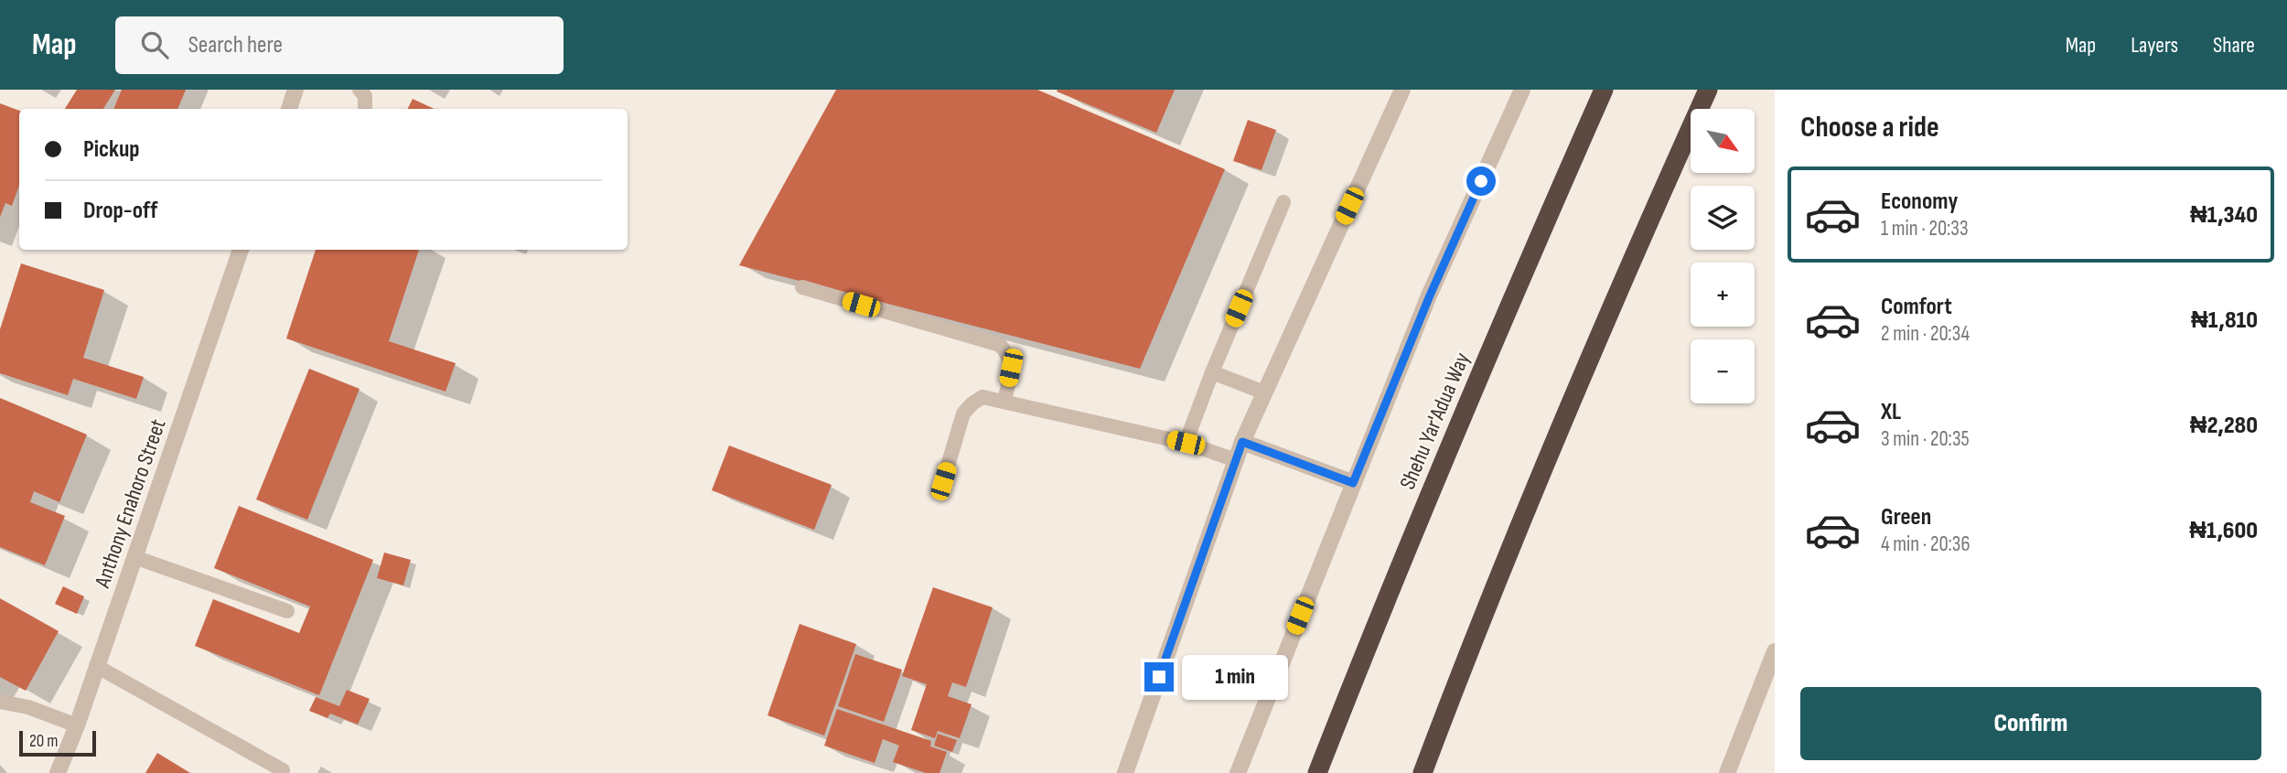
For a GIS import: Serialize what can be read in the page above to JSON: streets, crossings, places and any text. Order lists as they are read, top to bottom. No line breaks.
{"streets":{"highway":["Shehu Yar'Adua Way"],"street":["Anthony Enahoro Street"]},"scale_bar":"20 m","north":"bottom right","page":{"header":"Map","search":"Search here","nav":["Map","Layers","Share"],"heading":"Choose a ride","map_buttons":["+","−"],"banner":["Pickup","Drop-off"],"list":[{"name":"Economy","note":"1 min · 20:33","value":"₦1,340"},{"name":"Comfort","note":"2 min · 20:34","value":"₦1,810"},{"name":"XL","note":"3 min · 20:35","value":"₦2,280"},{"name":"Green","note":"4 min · 20:36","value":"₦1,600"}],"bubble":"1 min","buttons":"Confirm","scale":"20 m"}}
